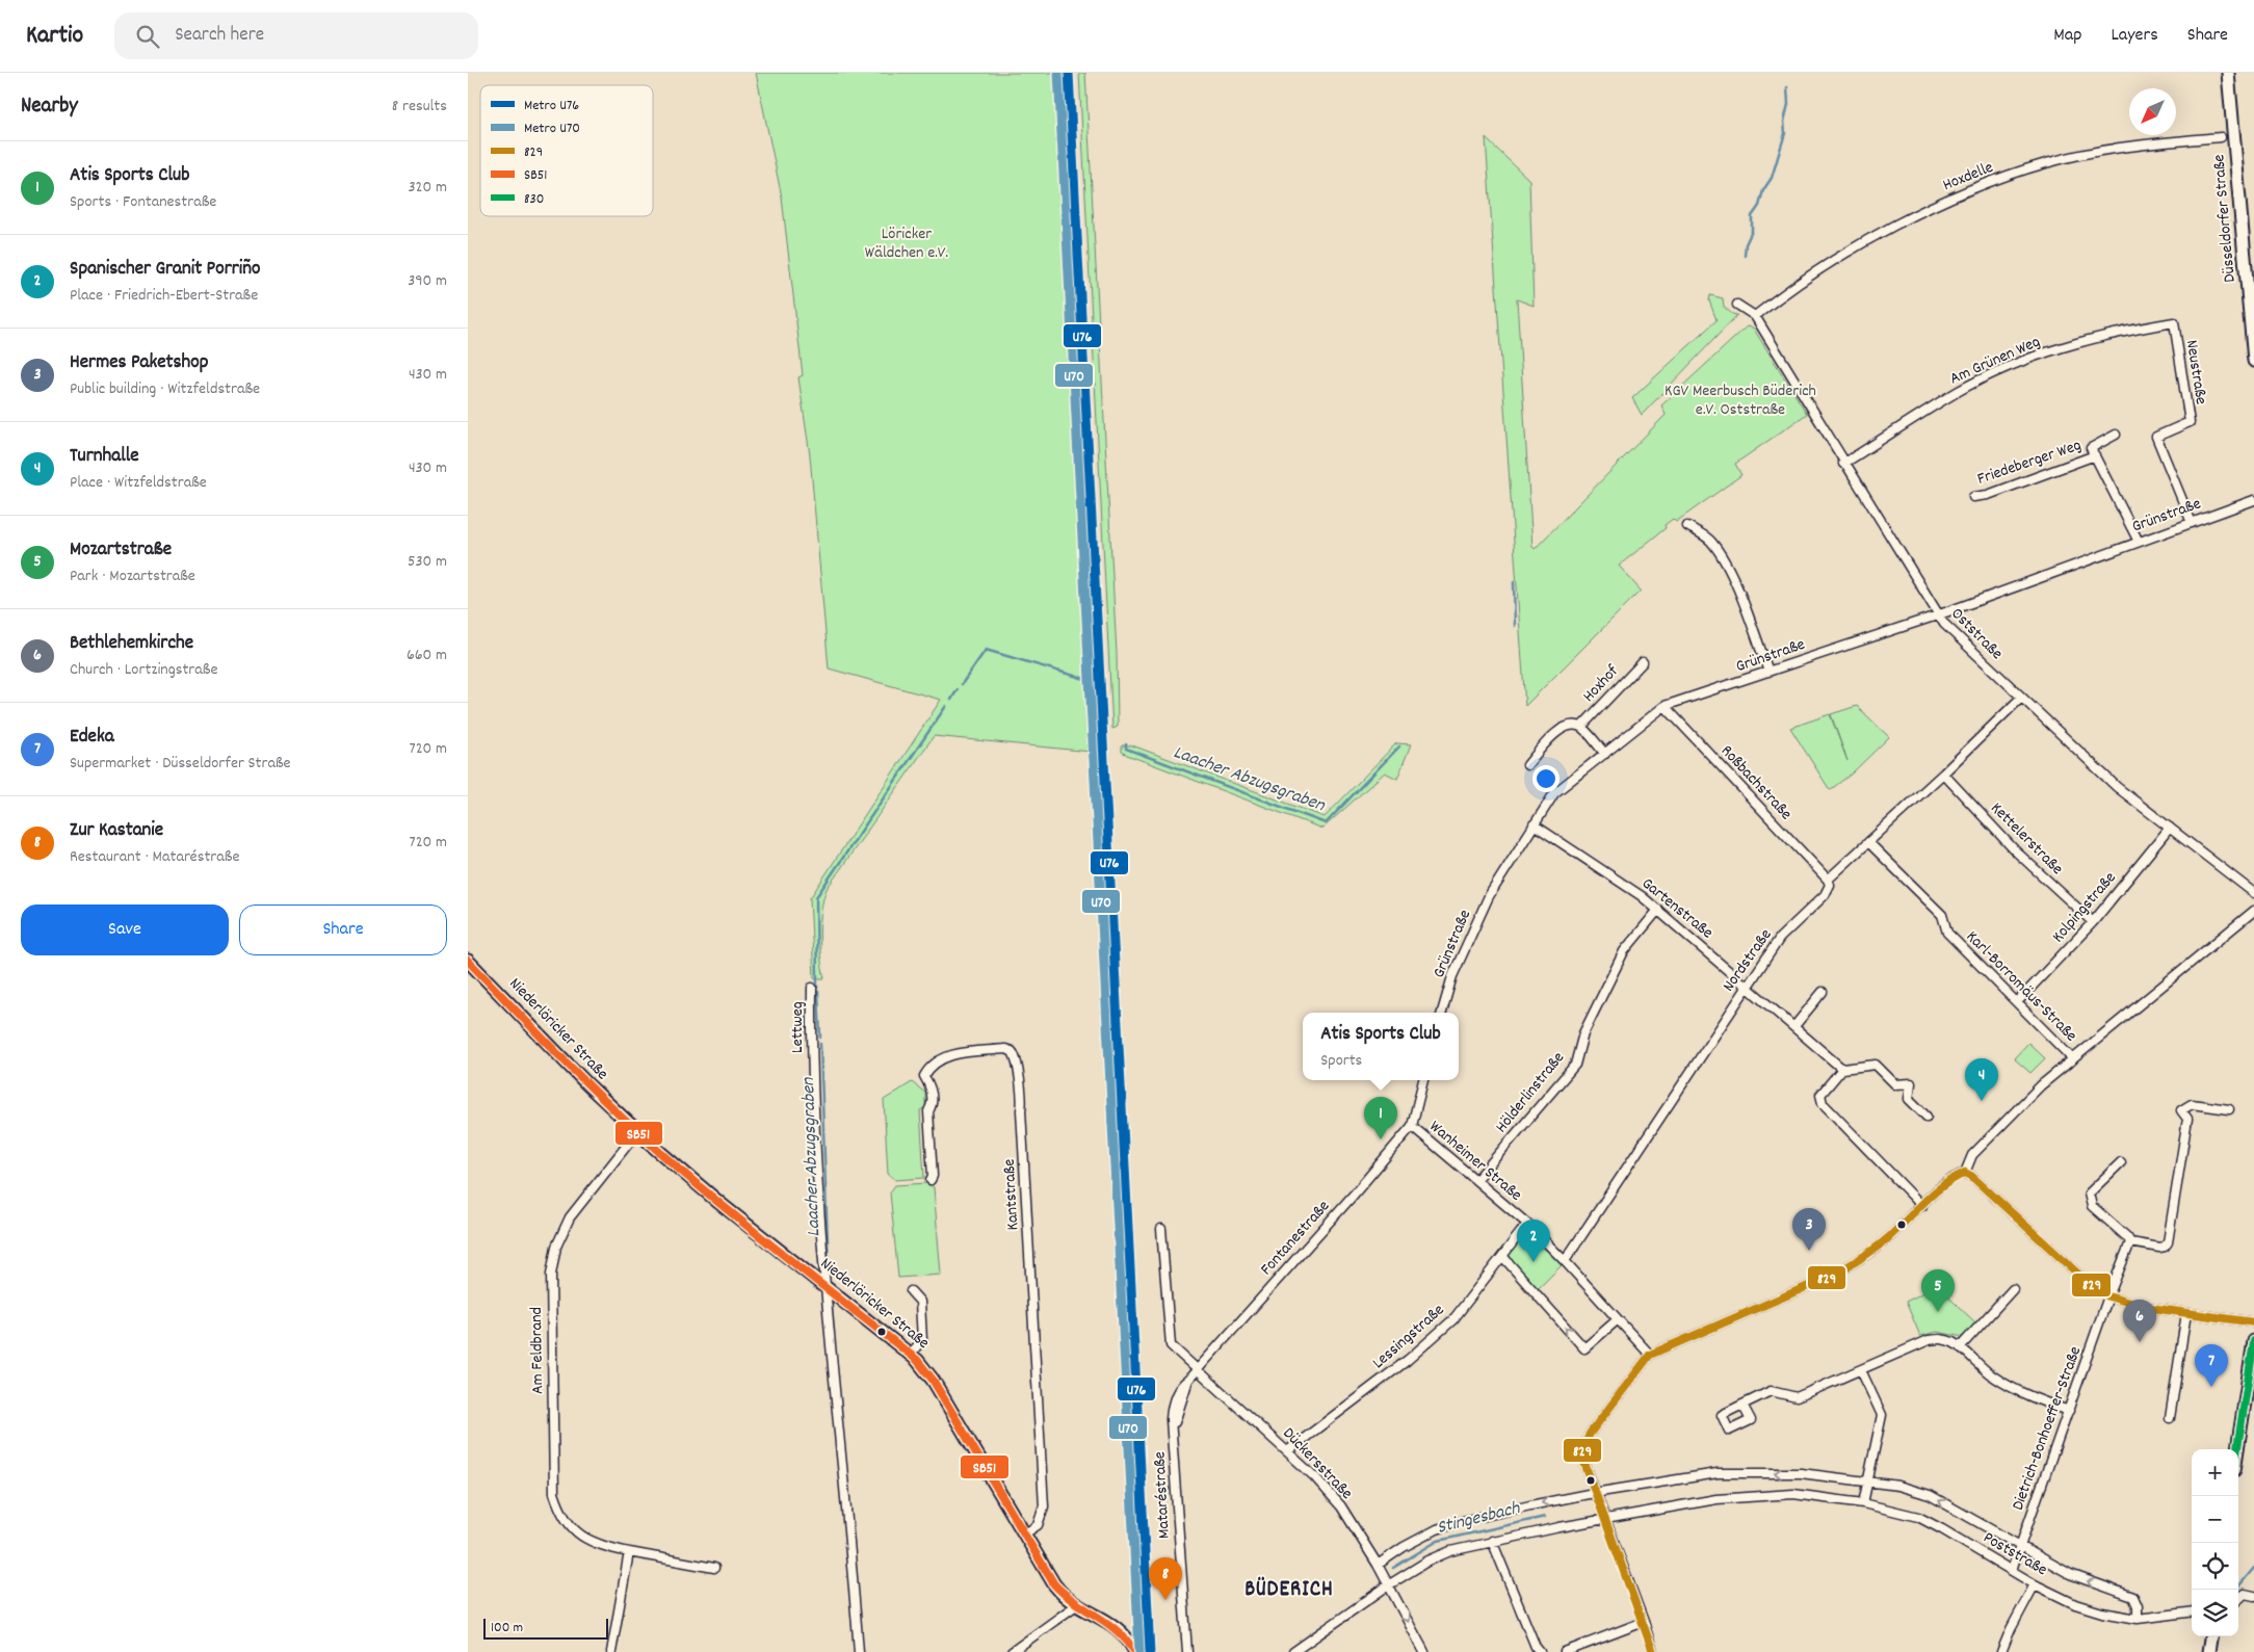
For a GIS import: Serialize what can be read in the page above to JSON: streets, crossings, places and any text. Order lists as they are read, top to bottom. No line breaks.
{"streets":{"main road":["Düsseldorfer Straße","Niederlöricker Straße"],"street":["Hoxdelle","Am Grünen Weg","Neustraße","Friedeberger Weg","Grünstraße","Oststraße","Hoxhof","Roßbachstraße","Kettelerstraße","Kolpingstraße","Gartenstraße","Nordstraße","Karl-Borromäus-Straße","Lettweg","Hölderlinstraße","Wanheimer Straße","Kantstraße","Fontanestraße","Lessingstraße","Am Feldbrand","Dietrich-Bonhoeffer-Straße","Dückersstraße","Mataréstraße","Poststraße"]},"crossings":[["Hoxdelle","Oststraße"],["Am Grünen Weg","Neustraße"],["Am Grünen Weg","Oststraße"],["Neustraße","Grünstraße"],["Friedeberger Weg","Grünstraße"],["Grünstraße","Oststraße"],["Grünstraße","Hoxhof"],["Grünstraße","Roßbachstraße"],["Grünstraße","Gartenstraße"],["Oststraße","Kolpingstraße"],["Oststraße","Nordstraße"],["Roßbachstraße","Nordstraße"],["Kettelerstraße","Kolpingstraße"],["Kettelerstraße","Nordstraße"],["Kolpingstraße","Karl-Borromäus-Straße"],["Gartenstraße","Nordstraße"],["Gartenstraße","Hölderlinstraße"],["Nordstraße","Karl-Borromäus-Straße"],["Nordstraße","Wanheimer Straße"],["Lettweg","Niederlöricker Straße"],["Niederlöricker Straße","Kantstraße"],["Niederlöricker Straße","Am Feldbrand"],["Hölderlinstraße","Wanheimer Straße"],["Wanheimer Straße","Fontanestraße"],["Wanheimer Straße","Lessingstraße"],["Fontanestraße","Dückersstraße"],["Fontanestraße","Mataréstraße"],["Lessingstraße","Dückersstraße"],["Dietrich-Bonhoeffer-Straße","Poststraße"],["Dückersstraße","Mataréstraße"],["Dückersstraße","Poststraße"]],"districts":["BÜDERICH"],"water":["Laacher Abzugsgraben","Stingesbach"],"parks":["Löricker Wäldchen e.V.","KGV Meerbusch Büderich e.V. Oststraße"],"lines":["metro line U76","metro line U70","transit line SB51","transit line 829","transit line 830"],"legend":["Metro U76","Metro U70","829","SB51","830"],"scale_bar":"100 m","north":"bottom left","page":{"header":"Kartio","search":"Search here","nav":["Map","Layers","Share"],"heading":["Nearby","8 results"],"list":[{"mark":"1","name":"Atis Sports Club","note":"Sports · Fontanestraße","value":"320 m"},{"mark":"2","name":"Spanischer Granit Porriño","note":"Place · Friedrich-Ebert-Straße","value":"390 m"},{"mark":"3","name":"Hermes Paketshop","note":"Public building · Witzfeldstraße","value":"430 m"},{"mark":"4","name":"Turnhalle","note":"Place · Witzfeldstraße","value":"430 m"},{"mark":"5","name":"Mozartstraße","note":"Park · Mozartstraße","value":"530 m"},{"mark":"6","name":"Bethlehemkirche","note":"Church · Lortzingstraße","value":"660 m"},{"mark":"7","name":"Edeka","note":"Supermarket · Düsseldorfer Straße","value":"720 m"},{"mark":"8","name":"Zur Kastanie","note":"Restaurant · Mataréstraße","value":"720 m"}],"buttons":["Save","Share"],"popup":["Atis Sports Club","Sports"],"pins":["4","1","3","2","5","6","7","8"],"map_buttons":["+","−"],"scale":"100 m"}}
